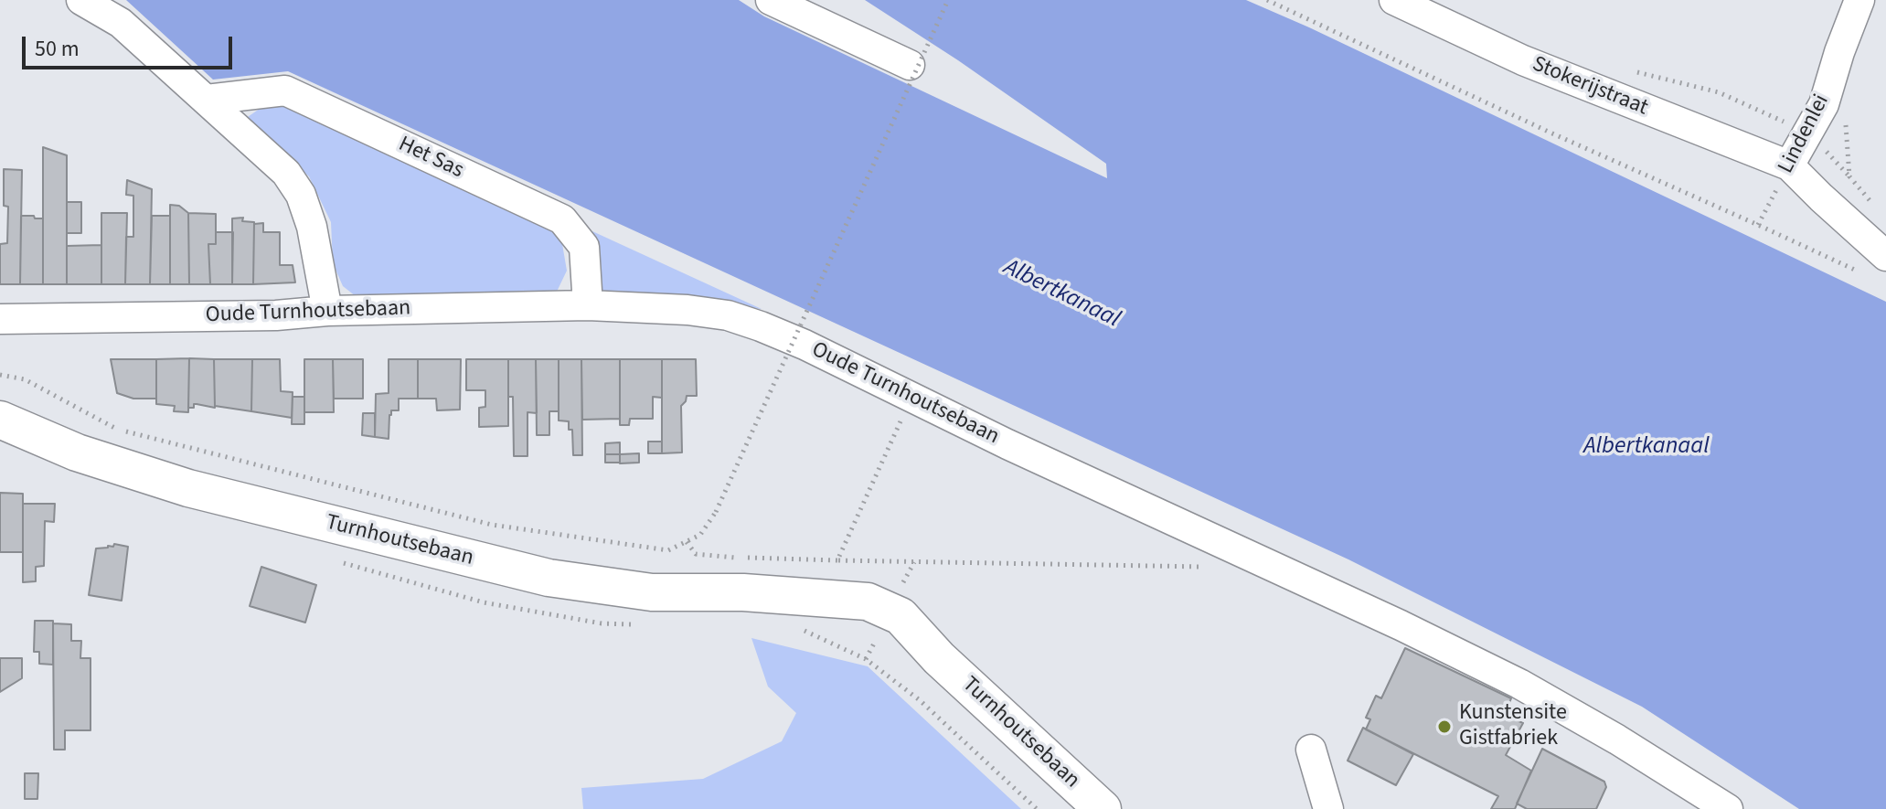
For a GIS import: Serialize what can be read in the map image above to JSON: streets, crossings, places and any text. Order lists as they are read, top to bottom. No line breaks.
{"streets":{"main road":["Turnhoutsebaan"],"street":["Stokerijstraat","Lindenlei","Het Sas","Oude Turnhoutsebaan"]},"crossings":[["Stokerijstraat","Lindenlei"],["Het Sas","Oude Turnhoutsebaan"]],"water":["Albertkanaal"],"places":["Kunstensite Gistfabriek"],"scale_bar":"50 m"}
